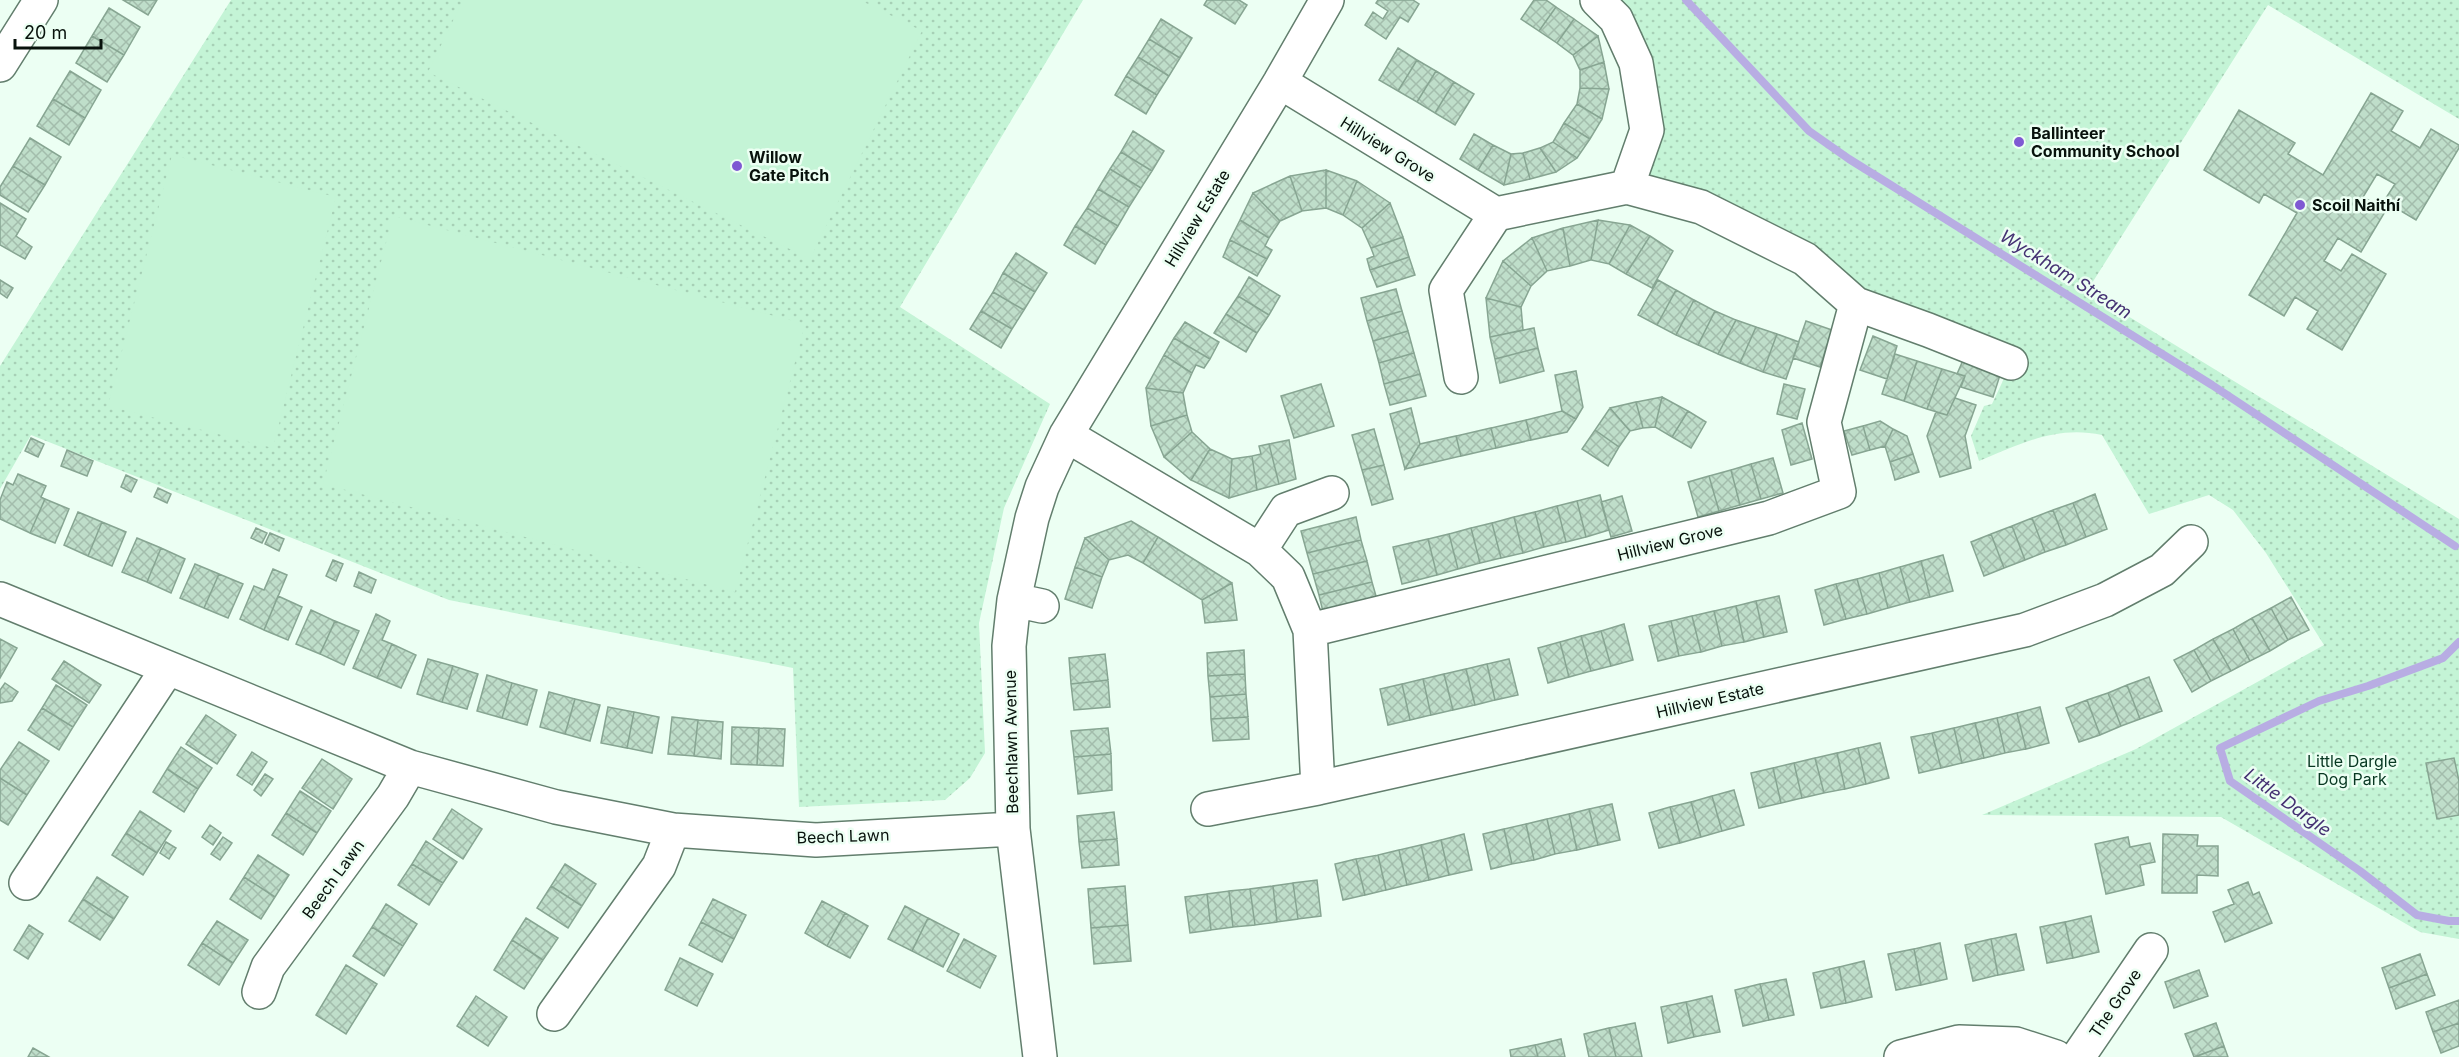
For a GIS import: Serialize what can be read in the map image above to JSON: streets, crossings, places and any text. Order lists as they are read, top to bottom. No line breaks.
{"streets":{"street":["Hillview Grove","Hillview Estate","Beechlawn Avenue","Beech Lawn","The Grove"]},"crossings":[["Hillview Grove","Hillview Estate"],["Hillview Estate","Beechlawn Avenue"],["Beechlawn Avenue","Beech Lawn"]],"water":["Wyckham Stream","Little Dargle"],"parks":["Little Dargle Dog Park"],"places":["Ballinteer Community School","Willow Gate Pitch","Scoil Naithí"],"scale_bar":"20 m"}
